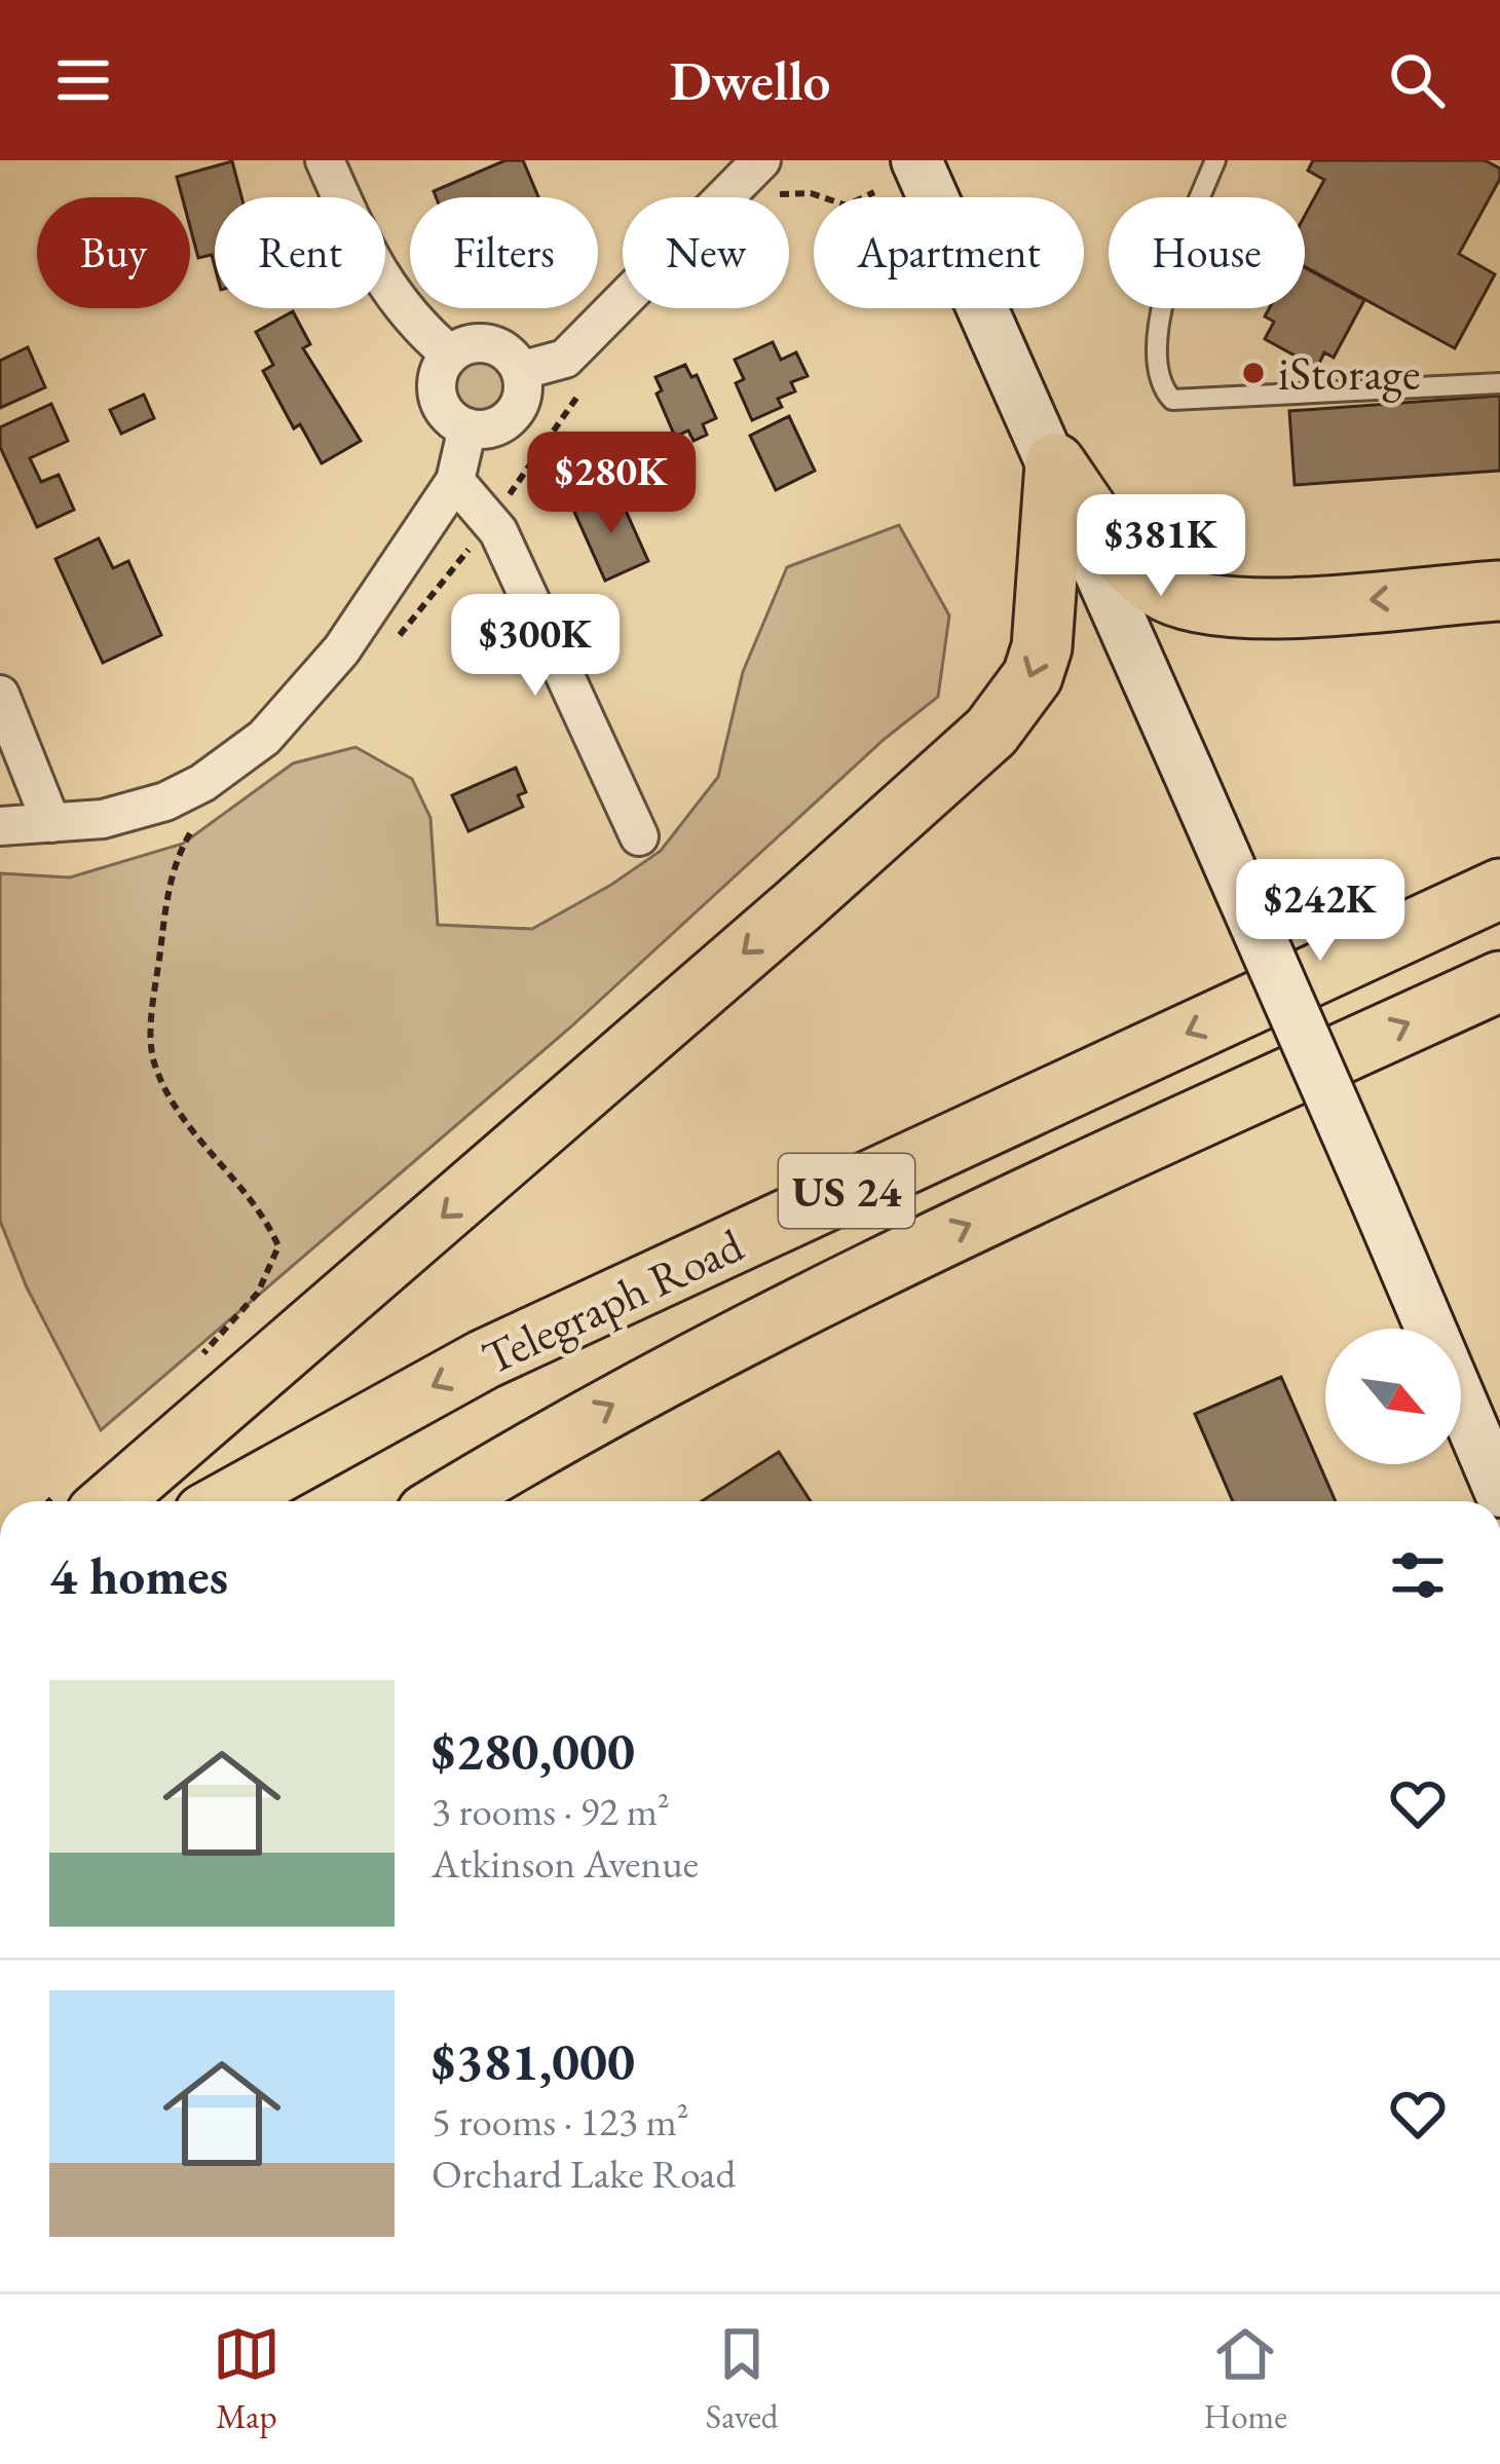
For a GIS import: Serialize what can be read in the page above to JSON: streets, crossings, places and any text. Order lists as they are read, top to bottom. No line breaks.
{"streets":{"highway":["US 24","Telegraph Road"]},"places":["iStorage"],"north":"bottom right","page":{"header":"Dwello","chip":["Buy","Rent","Filters","New","Apartment","House"],"price":["$280K","$381K","$300K","$242K"],"heading":"4 homes","list":[{"name":"$280,000","note":"3 rooms · 92 m² · Atkinson Avenue"},{"name":"$381,000","note":"5 rooms · 123 m² · Orchard Lake Road"}],"tabs":["Map","Saved","Home"]}}
